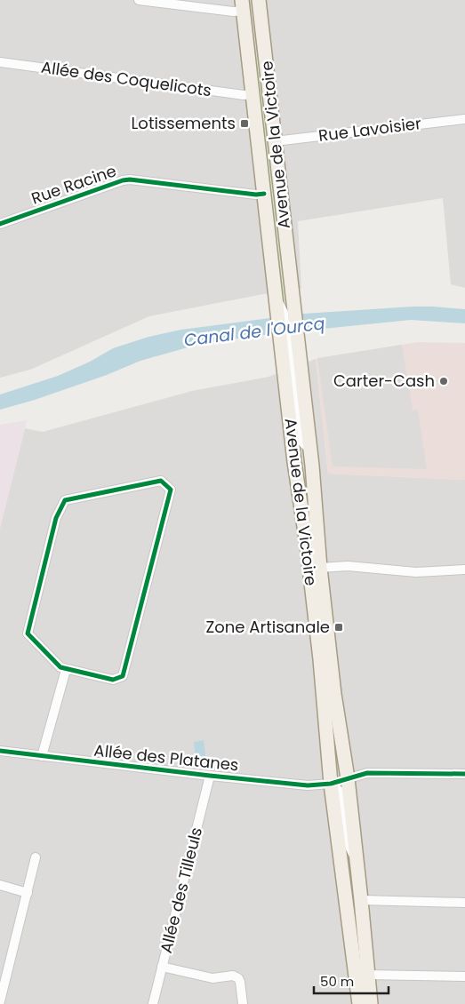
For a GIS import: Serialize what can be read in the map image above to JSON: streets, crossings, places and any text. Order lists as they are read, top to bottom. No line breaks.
{"streets":{"main road":["Avenue de la Victoire"],"street":["Allée des Coquelicots","Rue Lavoisier","Rue Racine","Allée des Platanes","Allée des Tilleuls"]},"crossings":[["Allée des Coquelicots","Avenue de la Victoire"],["Rue Lavoisier","Avenue de la Victoire"],["Avenue de la Victoire","Rue Racine"],["Avenue de la Victoire","Allée des Platanes"],["Allée des Platanes","Allée des Tilleuls"]],"water":["Canal de l'Ourcq"],"places":{"transit":["Lotissements","Zone Artisanale"],"other":["Carter-Cash"]},"scale_bar":"50 m"}
